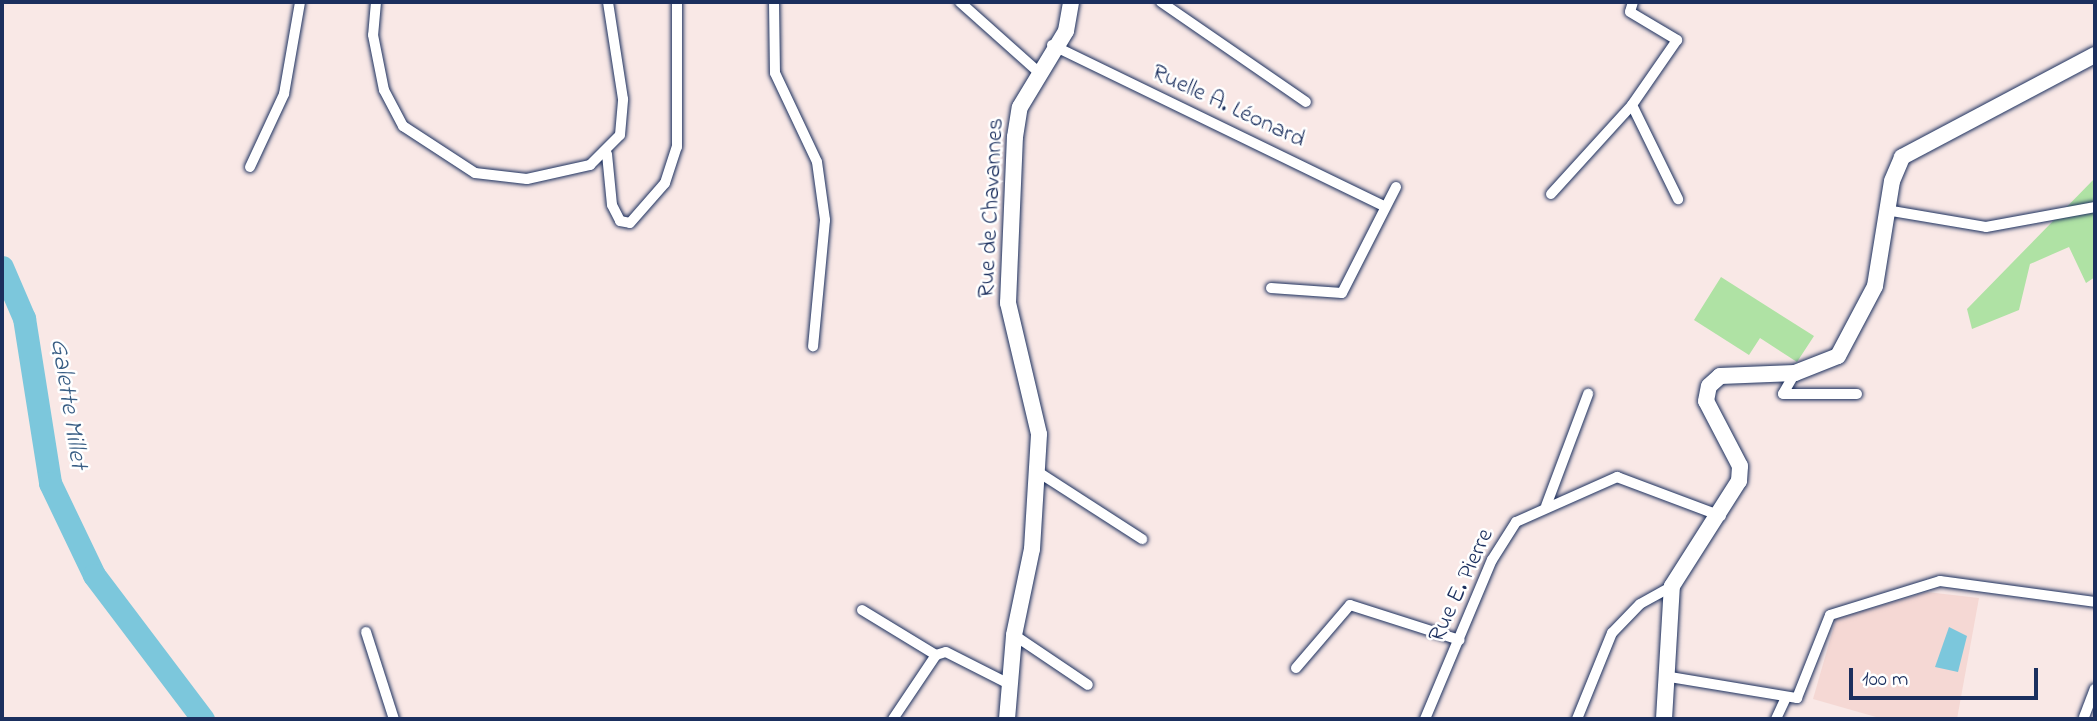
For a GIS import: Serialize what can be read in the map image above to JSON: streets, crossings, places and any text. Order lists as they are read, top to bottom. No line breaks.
{"streets":{"street":["Ruelle A. Léonard","Rue de Chavannes","Rue E. Pierre"]},"crossings":[["Ruelle A. Léonard","Rue de Chavannes"]],"water":["Galette Millet"],"scale_bar":"100 m"}
